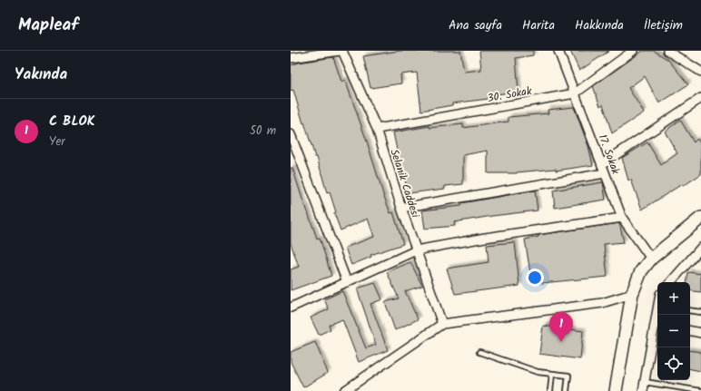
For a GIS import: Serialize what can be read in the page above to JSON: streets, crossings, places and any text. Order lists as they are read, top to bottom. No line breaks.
{"streets":{"street":["30. Sokak","17. Sokak","Selanik Caddesi"]},"crossings":[["30. Sokak","17. Sokak"],["30. Sokak","Selanik Caddesi"]],"page":{"header":"Mapleaf","nav":["Ana sayfa","Harita","Hakkında","İletişim"],"heading":"Yakında","list":[{"mark":"1","name":"C BLOK","note":"Yer","value":"50 m"}],"map_buttons":["+","−"],"pins":"1"}}
